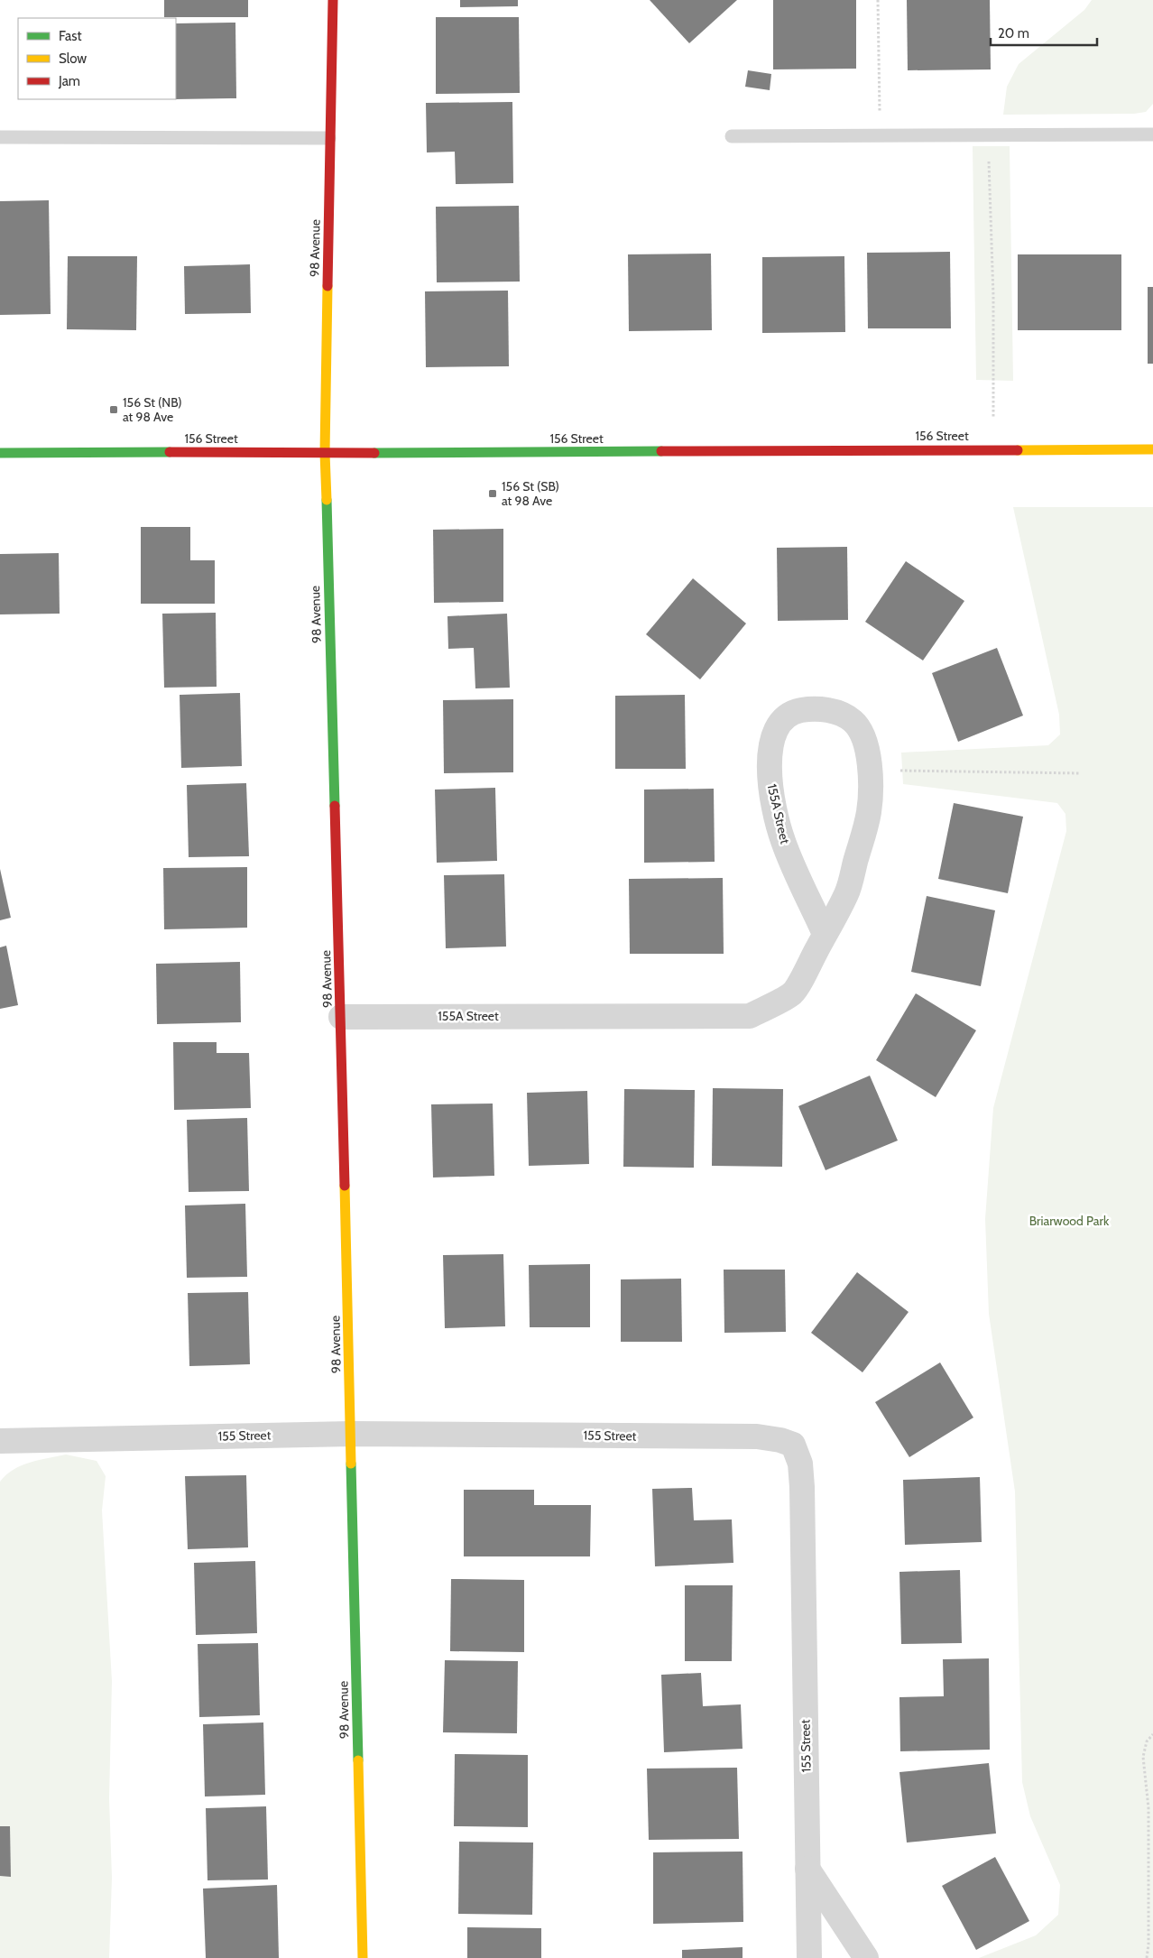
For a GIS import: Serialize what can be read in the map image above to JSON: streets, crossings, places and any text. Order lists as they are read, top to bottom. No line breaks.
{"streets":{"street":["98 Avenue","156 Street","155A Street","155 Street"]},"crossings":[["98 Avenue","156 Street"],["98 Avenue","155A Street"],["98 Avenue","155 Street"]],"parks":["Briarwood Park"],"places":{"transit":["156 St (NB) at 98 Ave","156 St (SB) at 98 Ave"]},"legend":["Fast","Slow","Jam"],"scale_bar":"20 m"}
